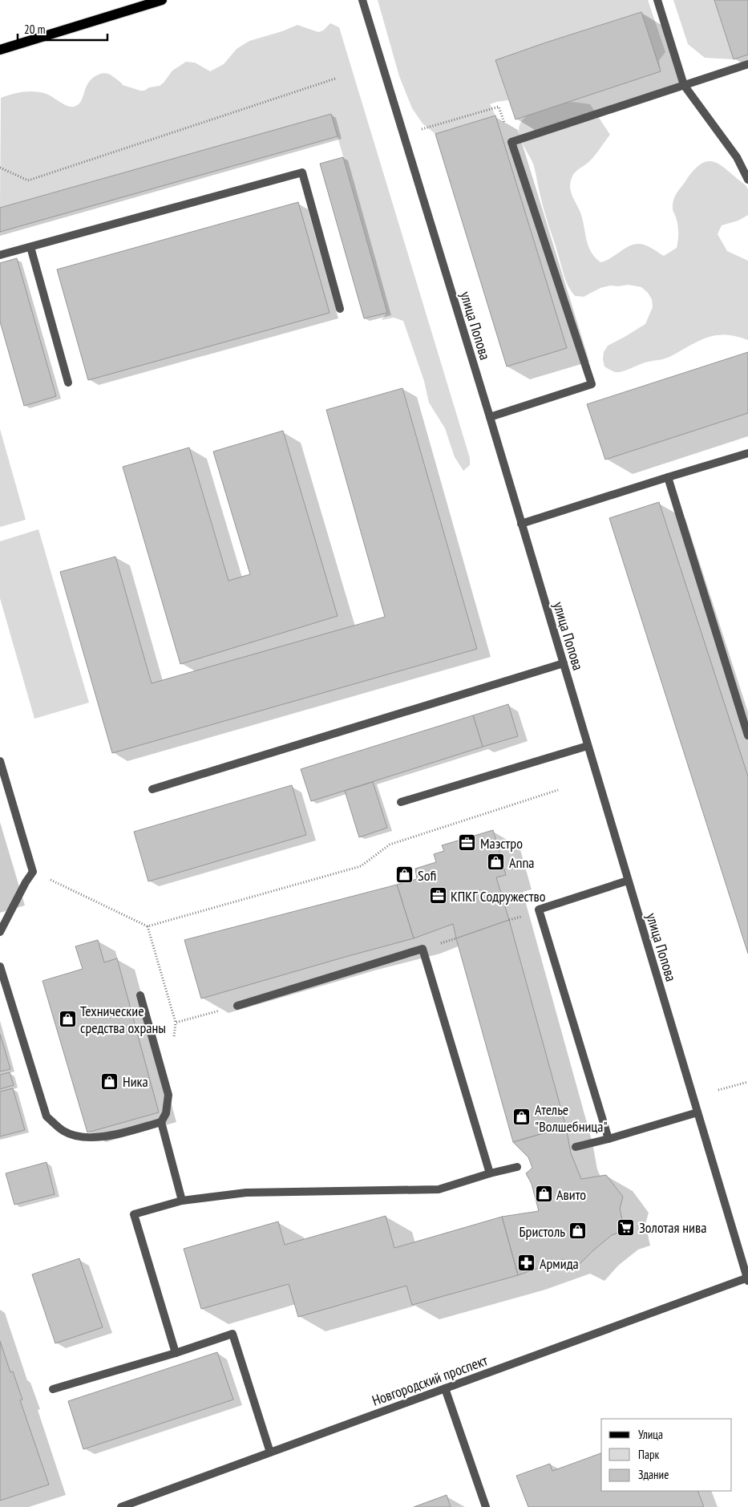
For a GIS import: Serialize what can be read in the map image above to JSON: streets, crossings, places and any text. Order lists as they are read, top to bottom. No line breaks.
{"streets":{"street":["улица Попова","Новгородский проспект"]},"crossings":[["улица Попова","Новгородский проспект"]],"places":{"office":["Маэстро","КПКГ Содружество"],"shop":["Anna","Sofi","Технические средства охраны","Ника","Ателье \"Волшебница\"","Авито","Бристоль"],"supermarket":["Золотая нива"],"pharmacy":["Армида"]},"legend":["Улица","Парк","Здание"],"scale_bar":"20 m"}
